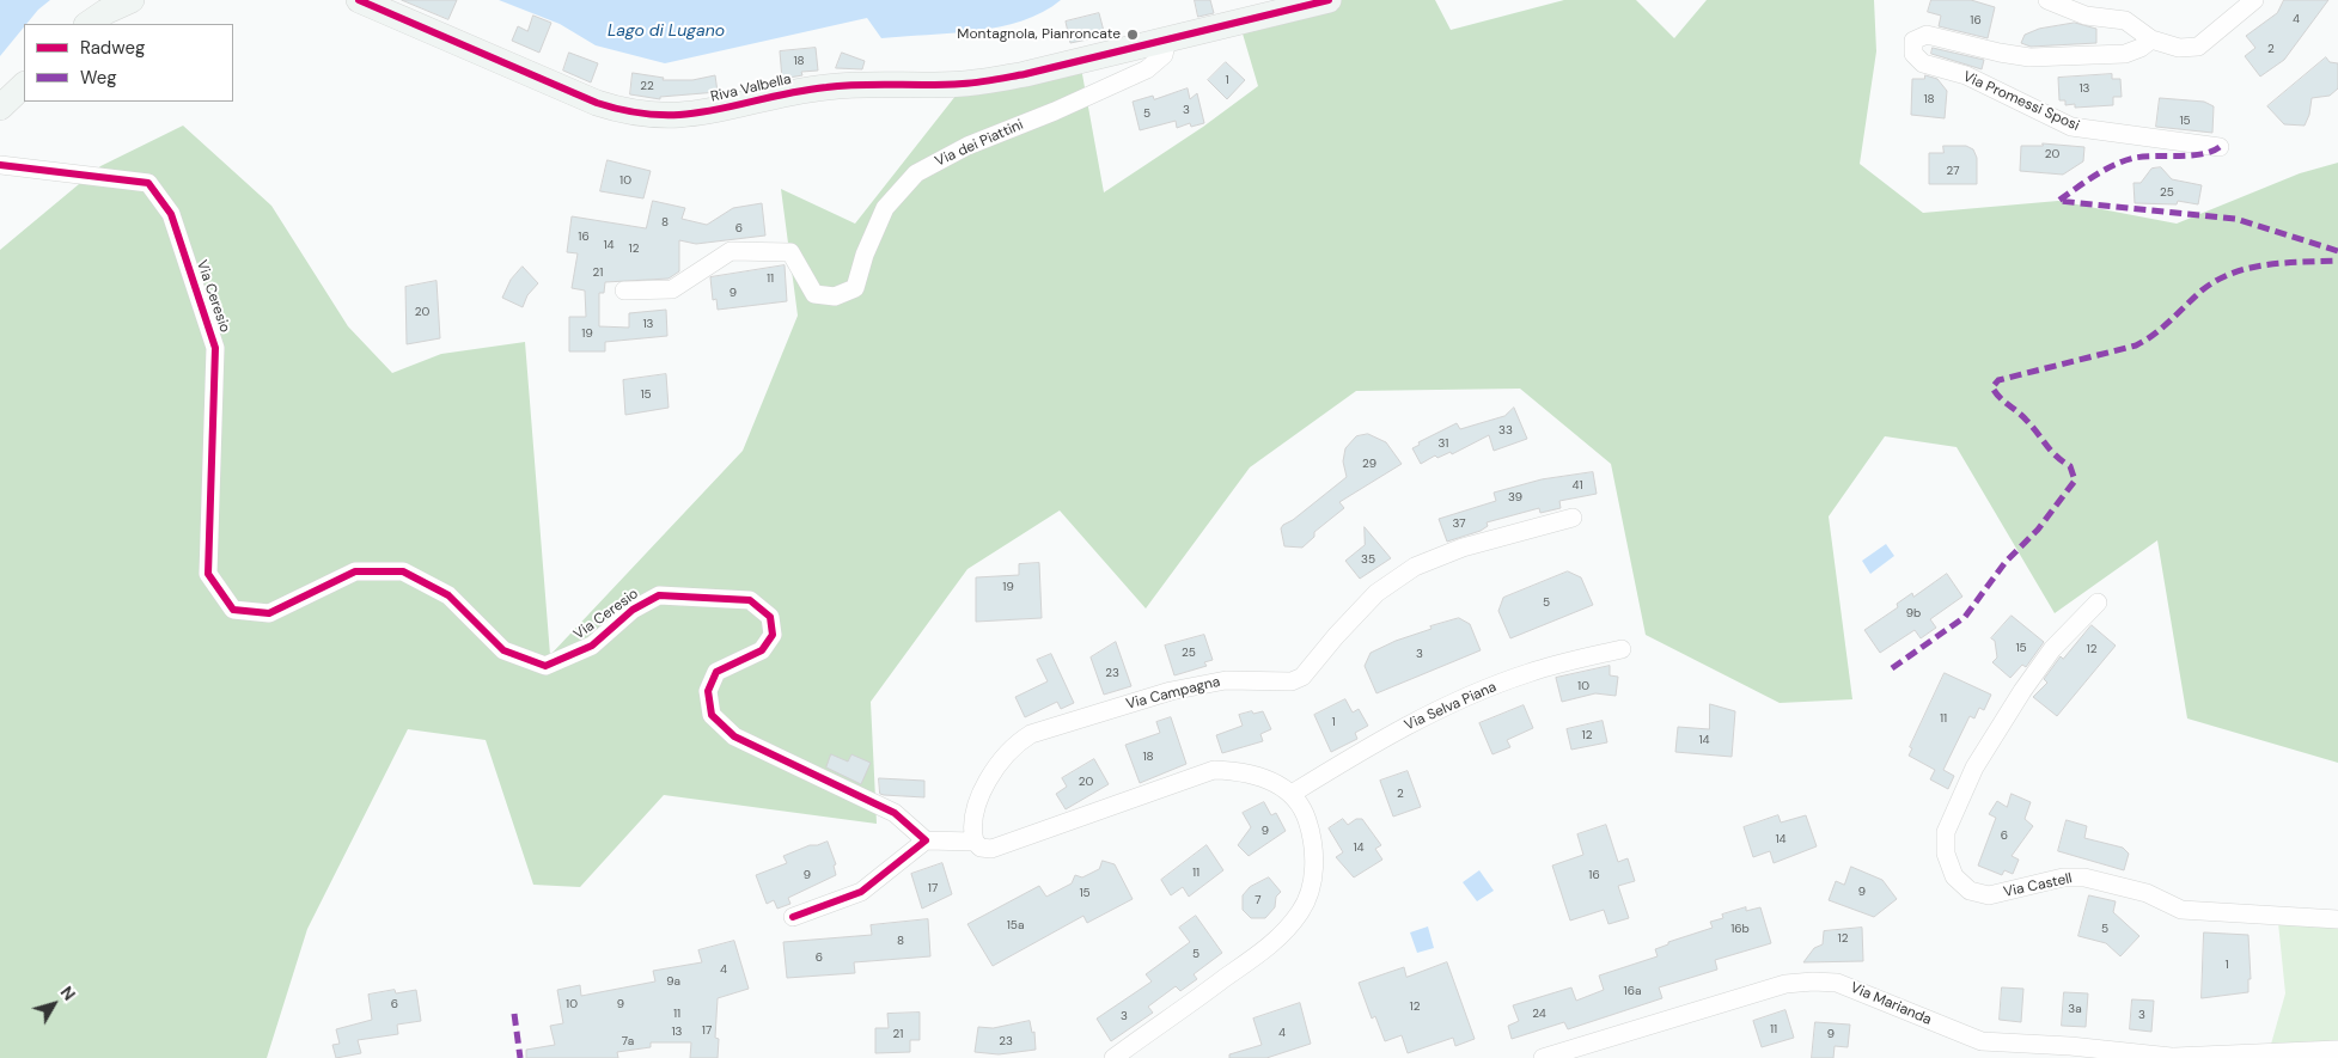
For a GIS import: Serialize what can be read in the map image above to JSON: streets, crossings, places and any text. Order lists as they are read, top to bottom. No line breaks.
{"streets":{"main road":["Riva Valbella"],"street":["Via Promessi Sposi","Via dei Piattini","Via Ceresio","Via Campagna","Via Selva Piana","Via Castell","Via Marianda"]},"crossings":[["Riva Valbella","Via dei Piattini"]],"water":["Lago di Lugano"],"places":["Montagnola, Pianroncate"],"house_numbers":["4","16","2","18","1","22","13","18","3","5","15","20","27","10","25","8","6","16","14","12","21","11","9","20","13","19","15","33","31","29","41","39","37","35","19","5","9b","15","12","25","3","23","10","11","1","12","14","18","20","2","9","6","14","14","11","9","16","17","9","15","7","15a","16b","5","12","8","5","6","1","4","9a","16a","6","10","9","12","3a","11","24","3","3","11","17","13","4","21","9","7a","23"],"legend":["Radweg","Weg"],"north":"top right"}
